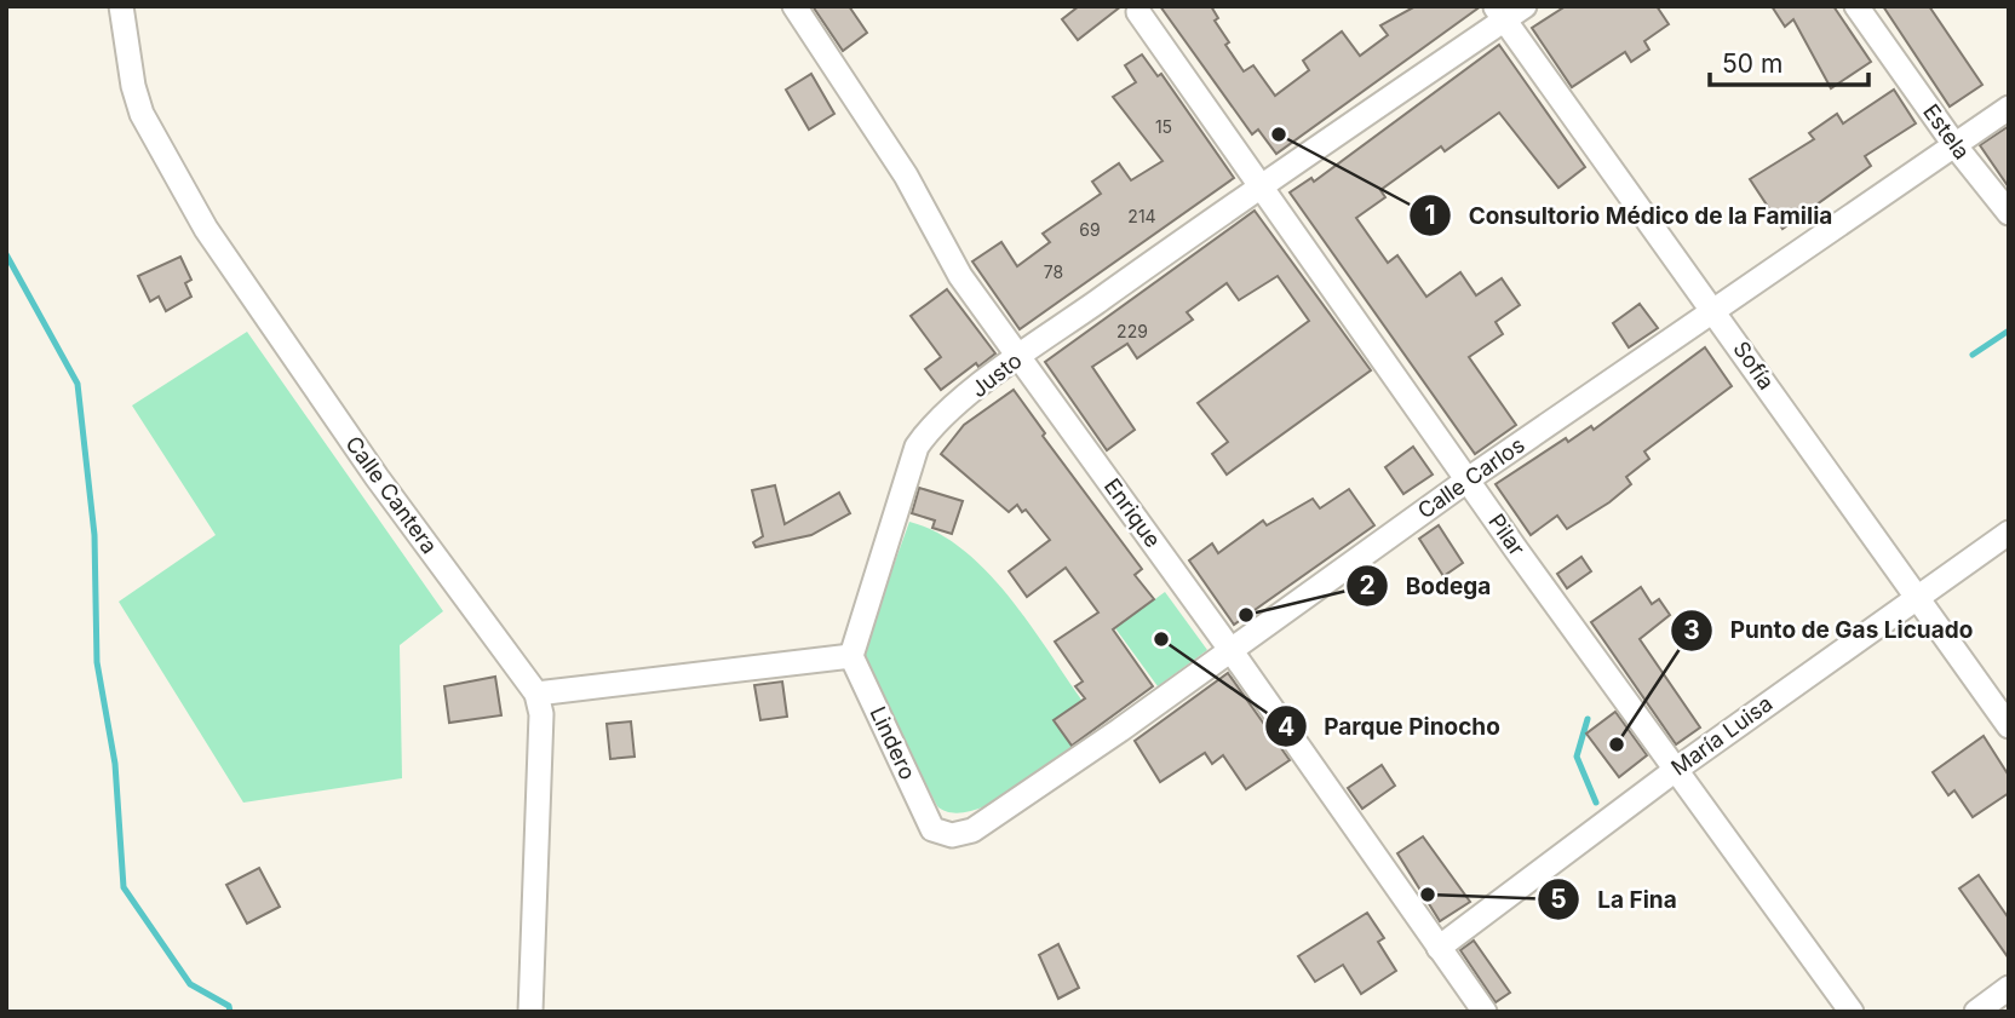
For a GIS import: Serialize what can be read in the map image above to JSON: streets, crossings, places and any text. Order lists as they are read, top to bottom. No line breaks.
{"streets":{"street":["Estela","Sofía","Justo","Calle Carlos","Calle Cantera","Enrique","Pilar","María Luisa","Lindero"]},"crossings":[["Estela","Calle Carlos"],["Sofía","Justo"],["Sofía","Calle Carlos"],["Sofía","María Luisa"],["Justo","Enrique"],["Justo","Pilar"],["Justo","Lindero"],["Calle Carlos","Enrique"],["Calle Carlos","Pilar"],["Calle Carlos","Lindero"],["Enrique","María Luisa"],["Pilar","María Luisa"]],"places":["Consultorio Médico de la Familia","Bodega","Parque Pinocho","Punto de Gas Licuado","La Fina"],"house_numbers":["15","214","69","78","229"],"scale_bar":"50 m"}
